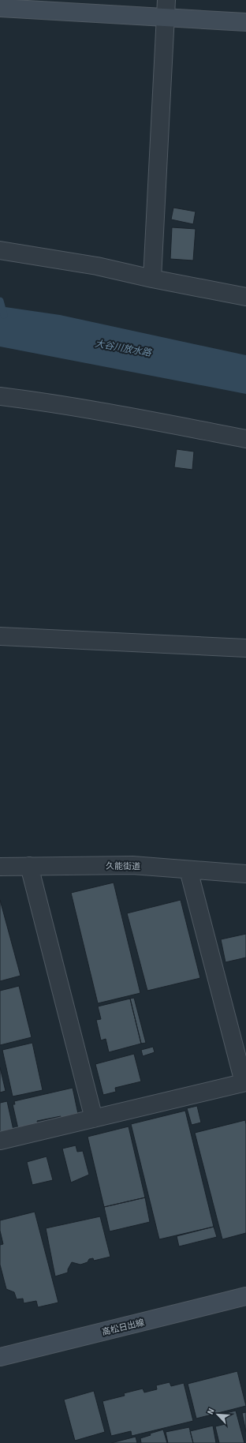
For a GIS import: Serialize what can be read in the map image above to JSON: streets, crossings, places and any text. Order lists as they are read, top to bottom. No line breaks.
{"streets":{"main road":["高松日出線"],"street":["久能街道"]},"water":["大谷川放水路"],"north":"top left"}
